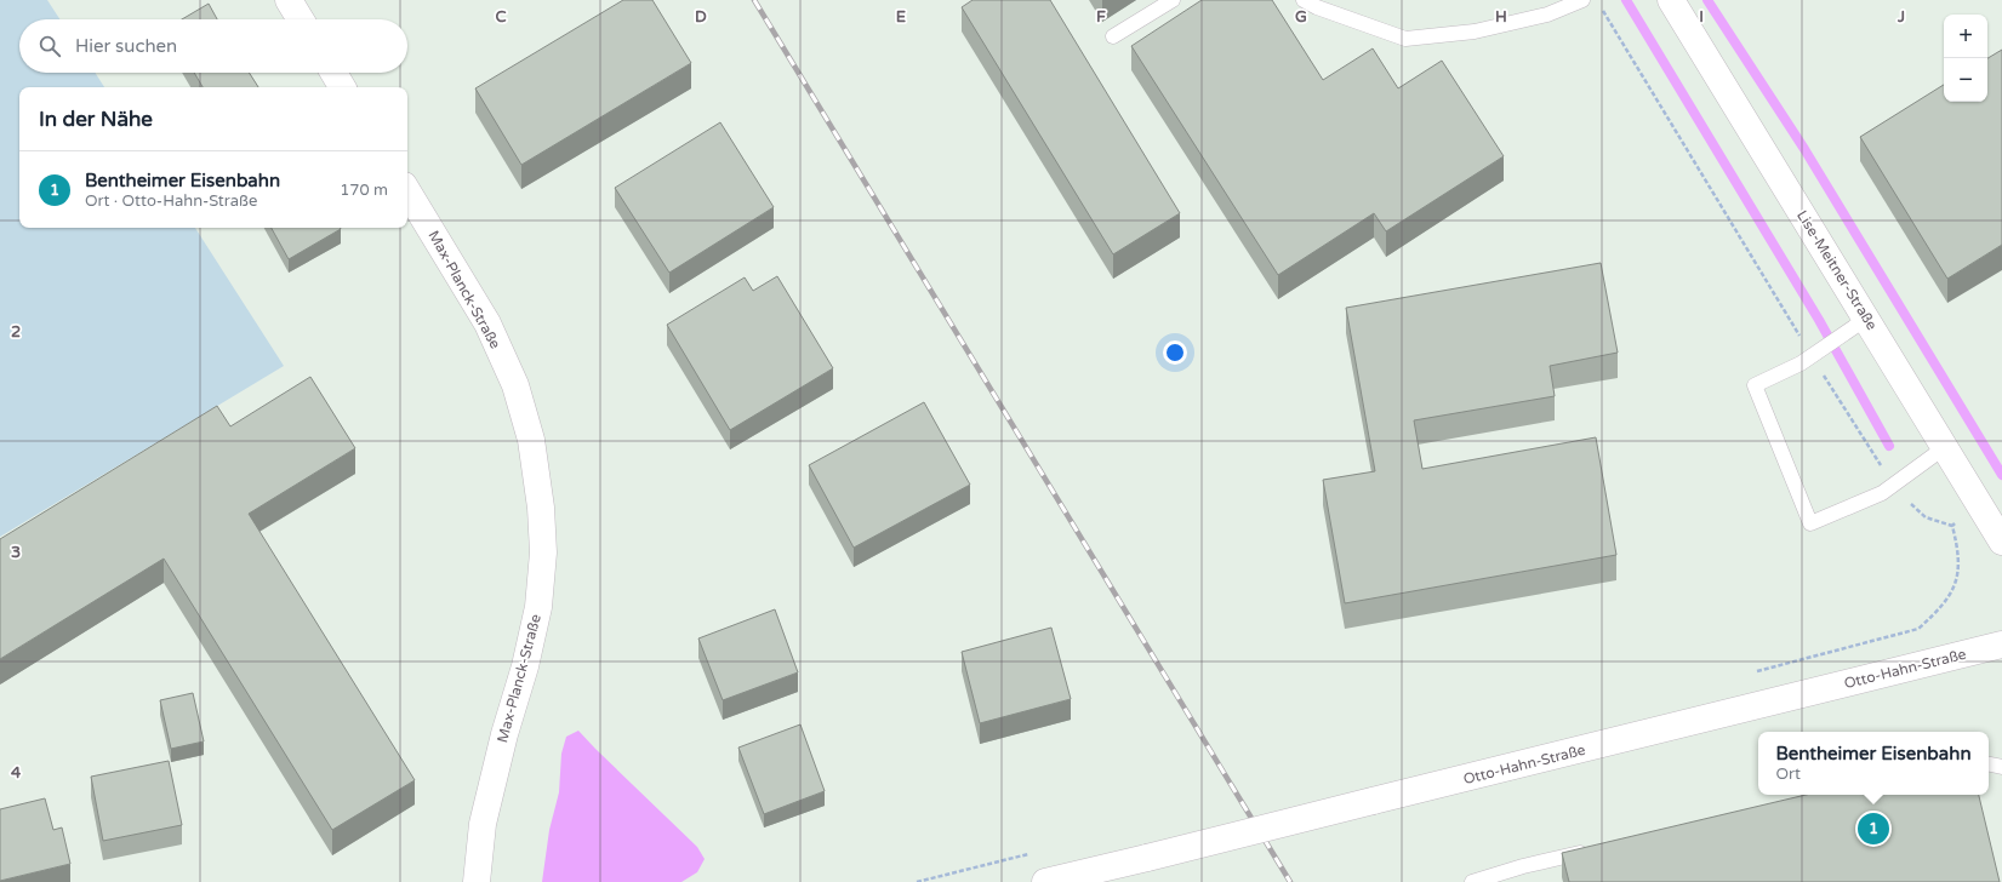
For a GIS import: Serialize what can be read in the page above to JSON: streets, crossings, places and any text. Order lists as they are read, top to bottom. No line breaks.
{"streets":{"street":["Lise-Meitner-Straße","Max-Planck-Straße","Otto-Hahn-Straße"]},"page":{"map_buttons":["+","−"],"search":"Hier suchen","heading":"In der Nähe","list":[{"mark":"1","name":"Bentheimer Eisenbahn","note":"Ort · Otto-Hahn-Straße","value":"170 m"}],"popup":["Bentheimer Eisenbahn","Ort"],"pins":"1"},"grid":{"columns":["C","D","E","F","G","H","I","J"],"rows":["2","3","4"]}}
